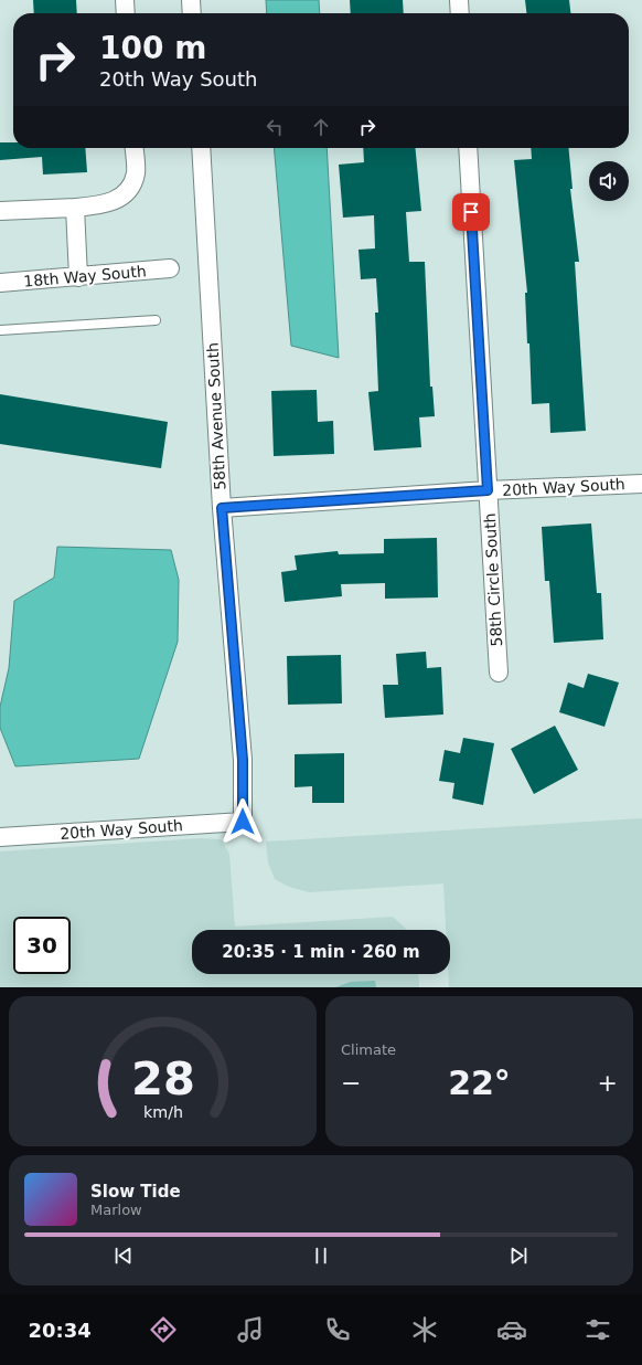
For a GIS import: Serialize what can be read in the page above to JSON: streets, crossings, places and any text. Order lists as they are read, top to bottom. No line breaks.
{"streets":{"street":["18th Way South","58th Avenue South","20th Way South","58th Circle South"]},"crossings":[["58th Avenue South","20th Way South"],["20th Way South","58th Circle South"]],"page":{"turn":["100 m","20th Way South"],"limit":"30","trip":"20:35 · 1 min · 260 m","tile":"Climate","heat":["−","22°","+"],"song":["Slow Tide","Marlow"],"tabs":"20:34","gauge":["28","km/h"]}}
